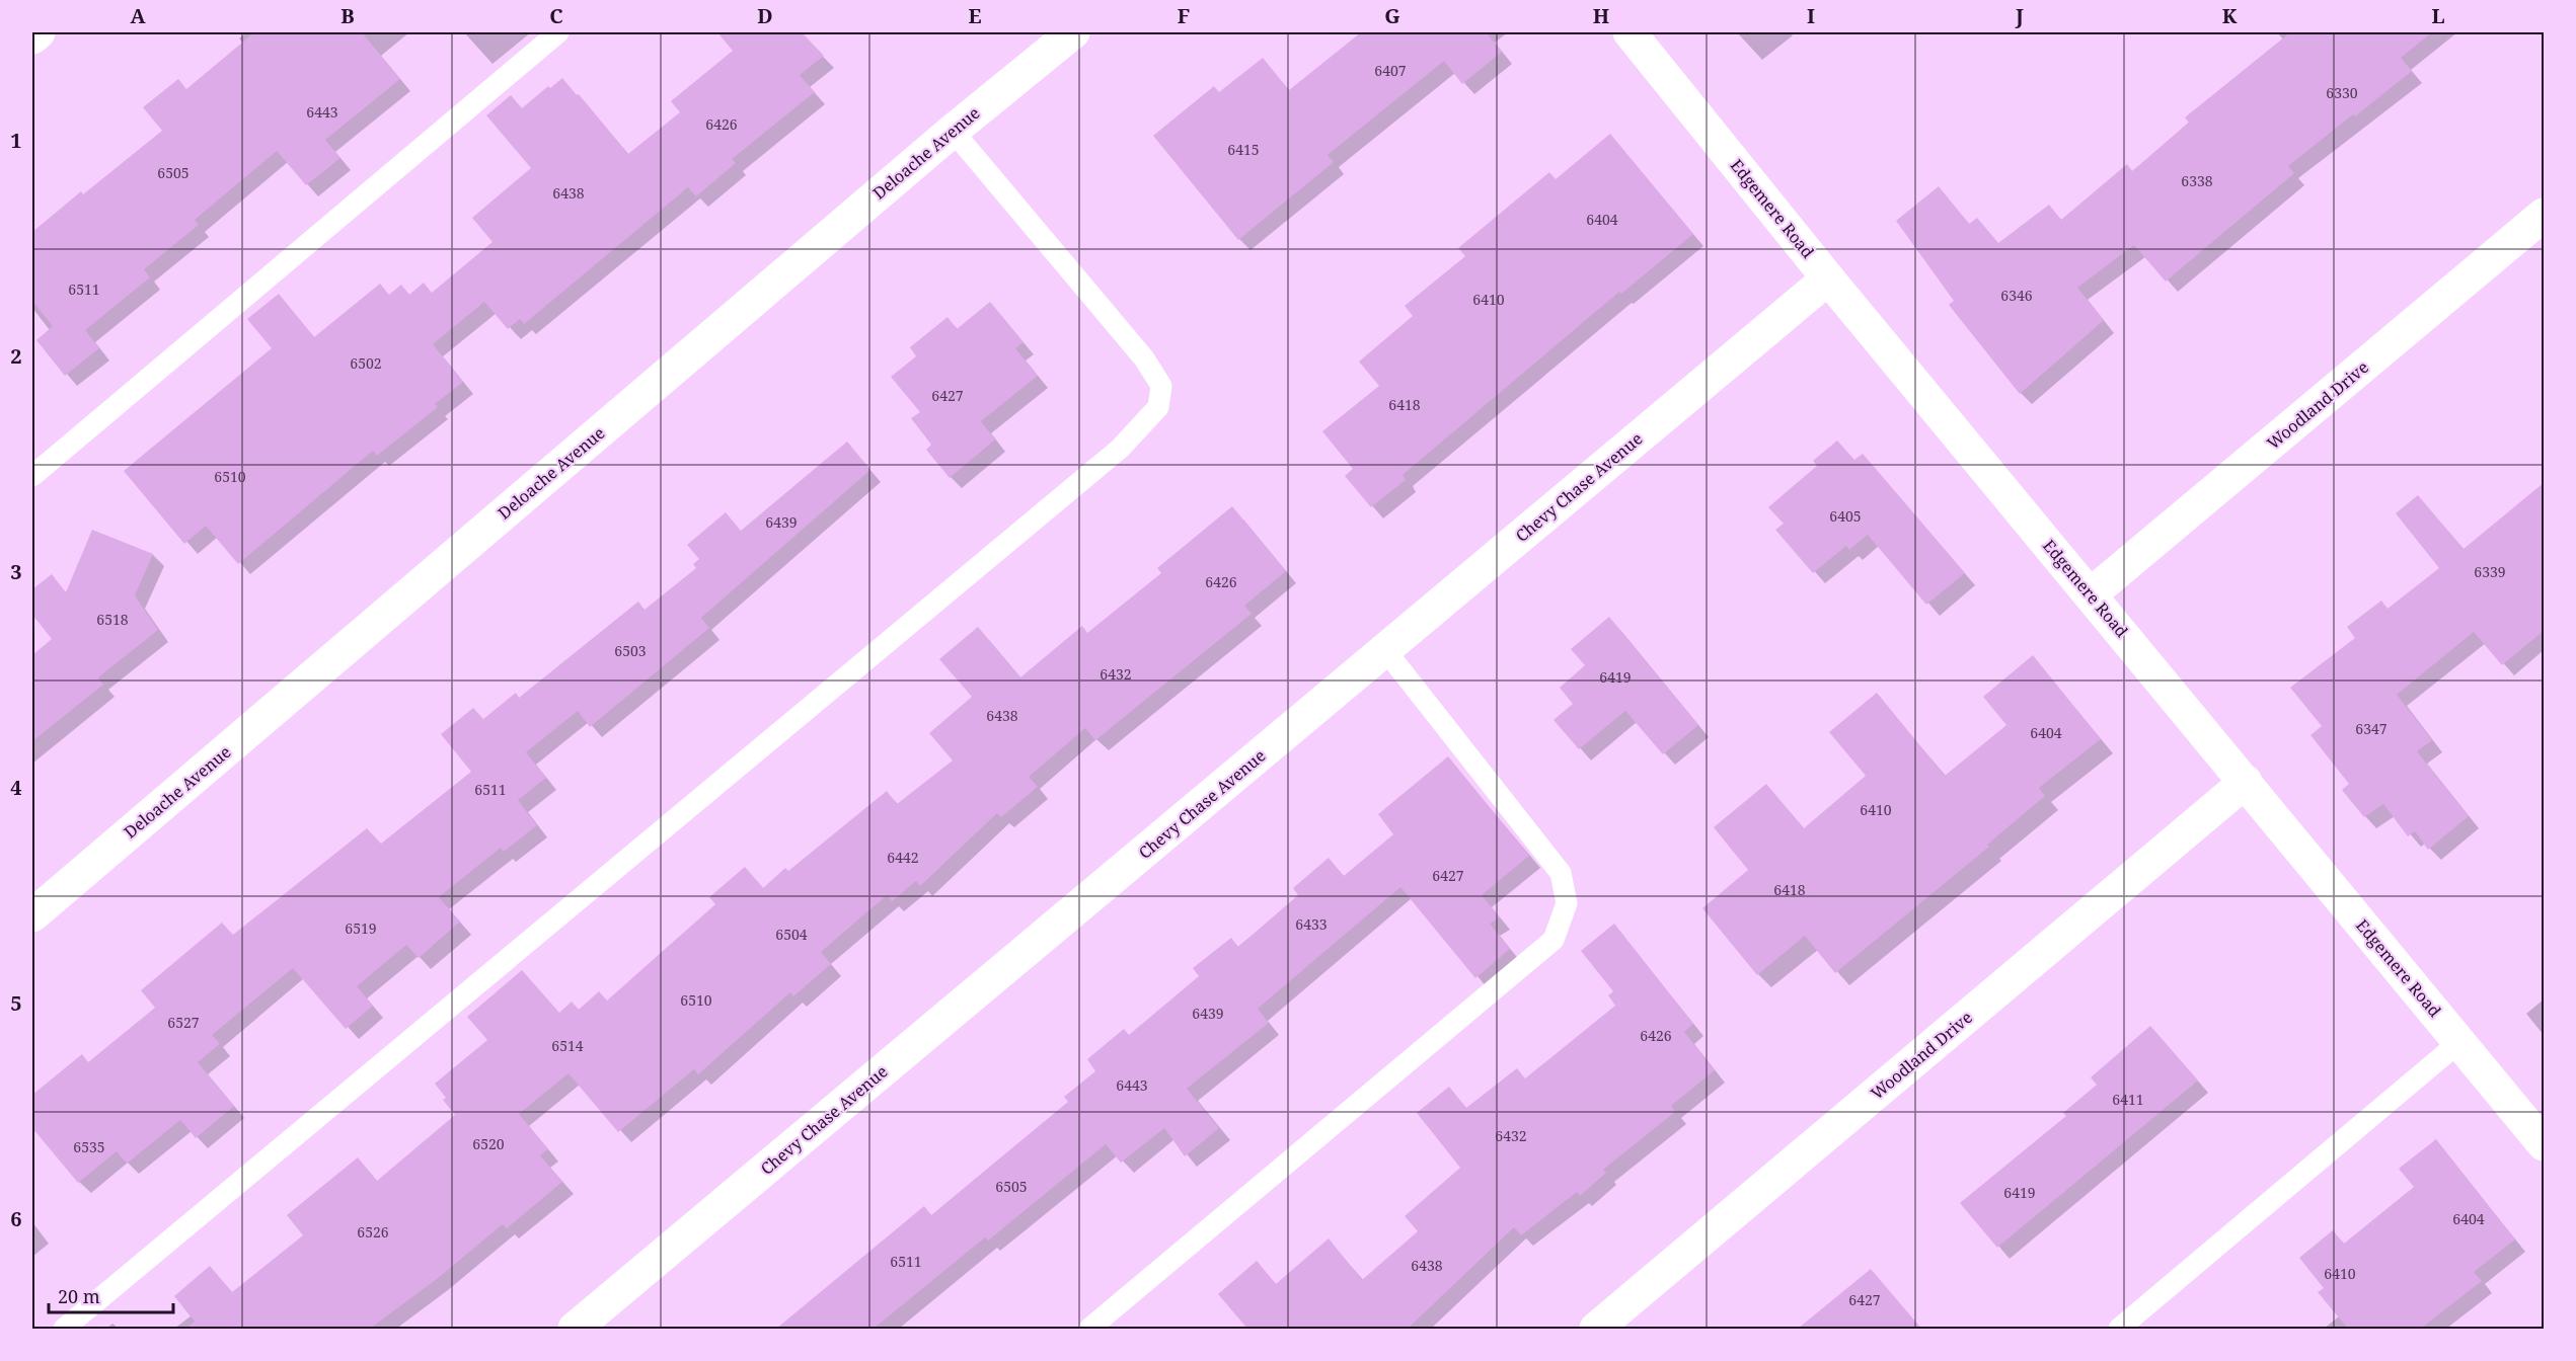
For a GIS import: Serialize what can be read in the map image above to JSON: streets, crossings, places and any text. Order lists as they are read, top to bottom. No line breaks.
{"streets":{"street":["Deloache Avenue","Edgemere Road","Woodland Drive","Chevy Chase Avenue"]},"crossings":[["Edgemere Road","Woodland Drive"],["Edgemere Road","Chevy Chase Avenue"]],"house_numbers":["6407","6330","6443","6426","6415","6505","6338","6438","6404","6511","6346","6410","6502","6427","6418","6510","6405","6439","6339","6426","6518","6503","6432","6419","6438","6347","6404","6511","6410","6442","6427","6418","6433","6519","6504","6510","6439","6527","6426","6514","6443","6411","6432","6520","6535","6505","6419","6404","6526","6511","6438","6410","6427"],"scale_bar":"20 m","grid":{"columns":["A","B","C","D","E","F","G","H","I","J","K","L"],"rows":["1","2","3","4","5","6"]}}
